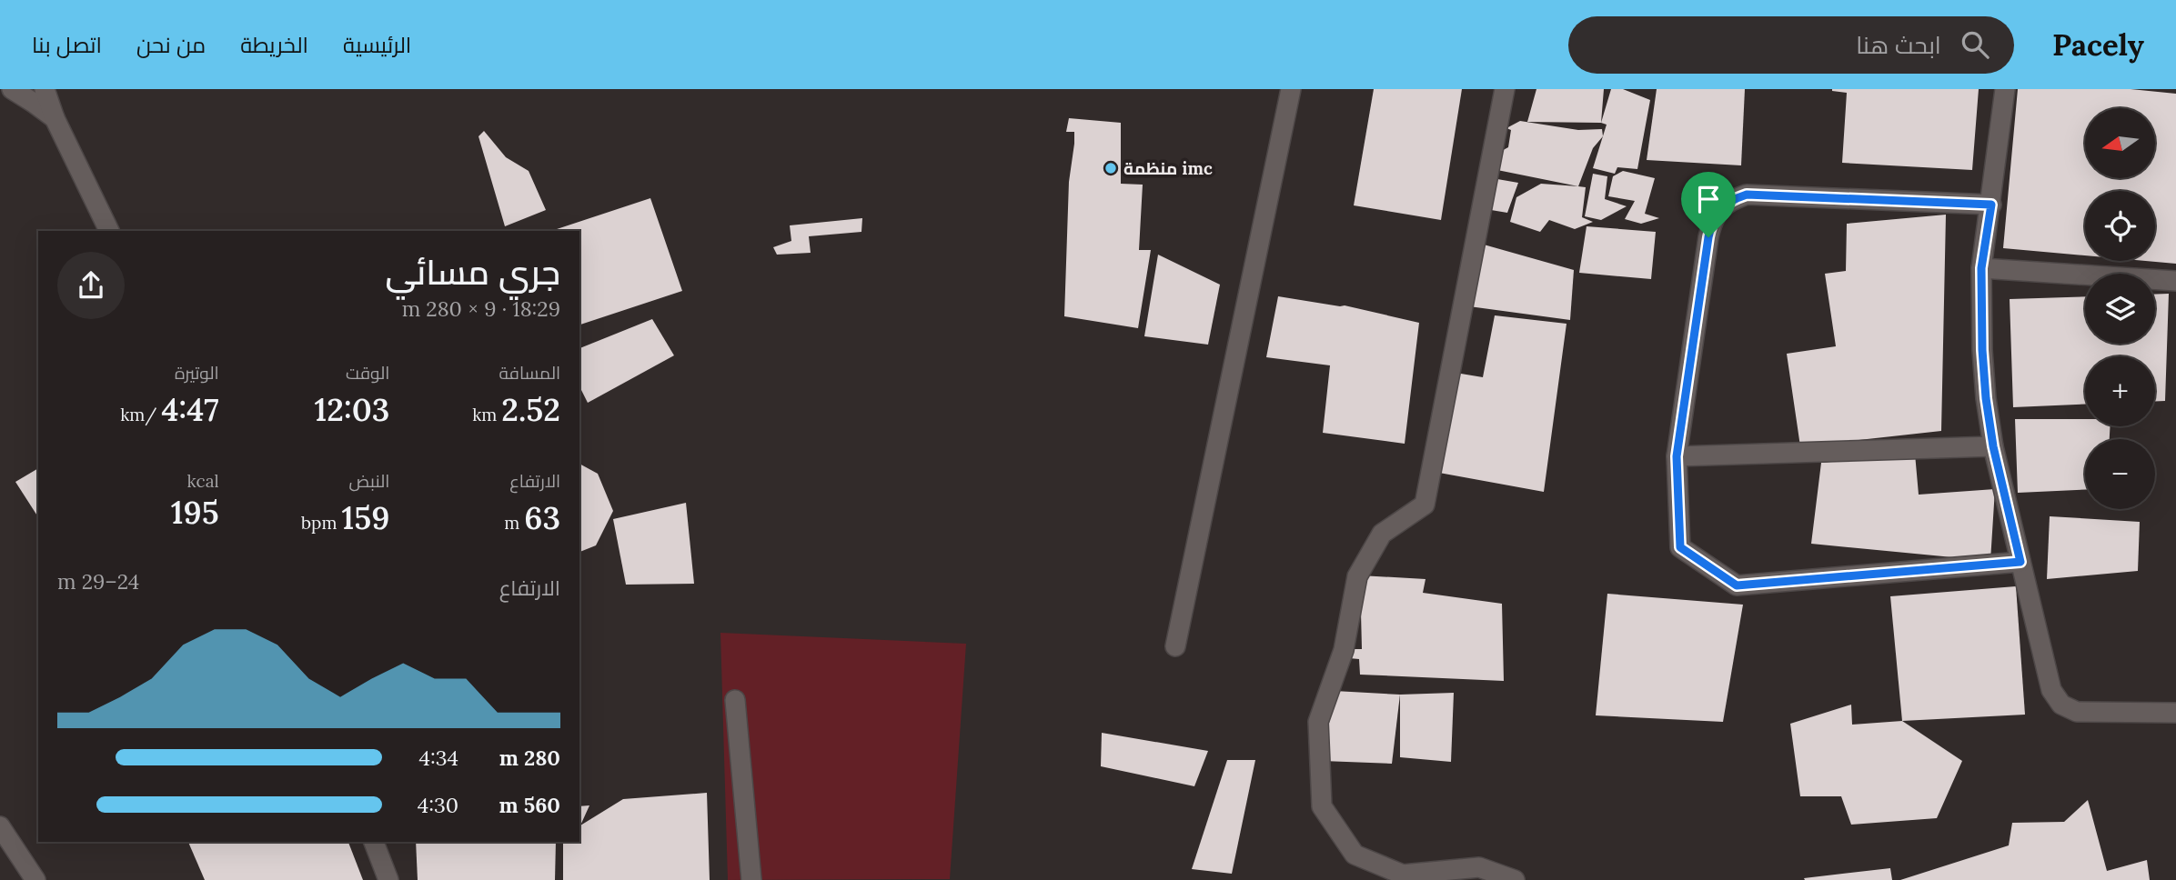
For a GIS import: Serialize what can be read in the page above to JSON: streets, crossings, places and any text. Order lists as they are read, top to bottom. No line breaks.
{"places":["منظمة imc"],"north":"left","page":{"header":"Pacely","search":"ابحث هنا","nav":["الرئيسية","الخريطة","من نحن","اتصل بنا"],"map_buttons":["+","−"],"heading":["جري مسائي","18:29 · 9 × 280 m"],"stats":[["المسافة","2.52 km"],["الوقت","12:03"],["الوتيرة","4:47 /km"],["الارتفاع","63 m"],["النبض","159 bpm"],["kcal","195"]],"chart":["الارتفاع","24–29 m"],"list":[{"name":"280 m","note":"4:34"},{"name":"560 m","note":"4:30"}]}}
